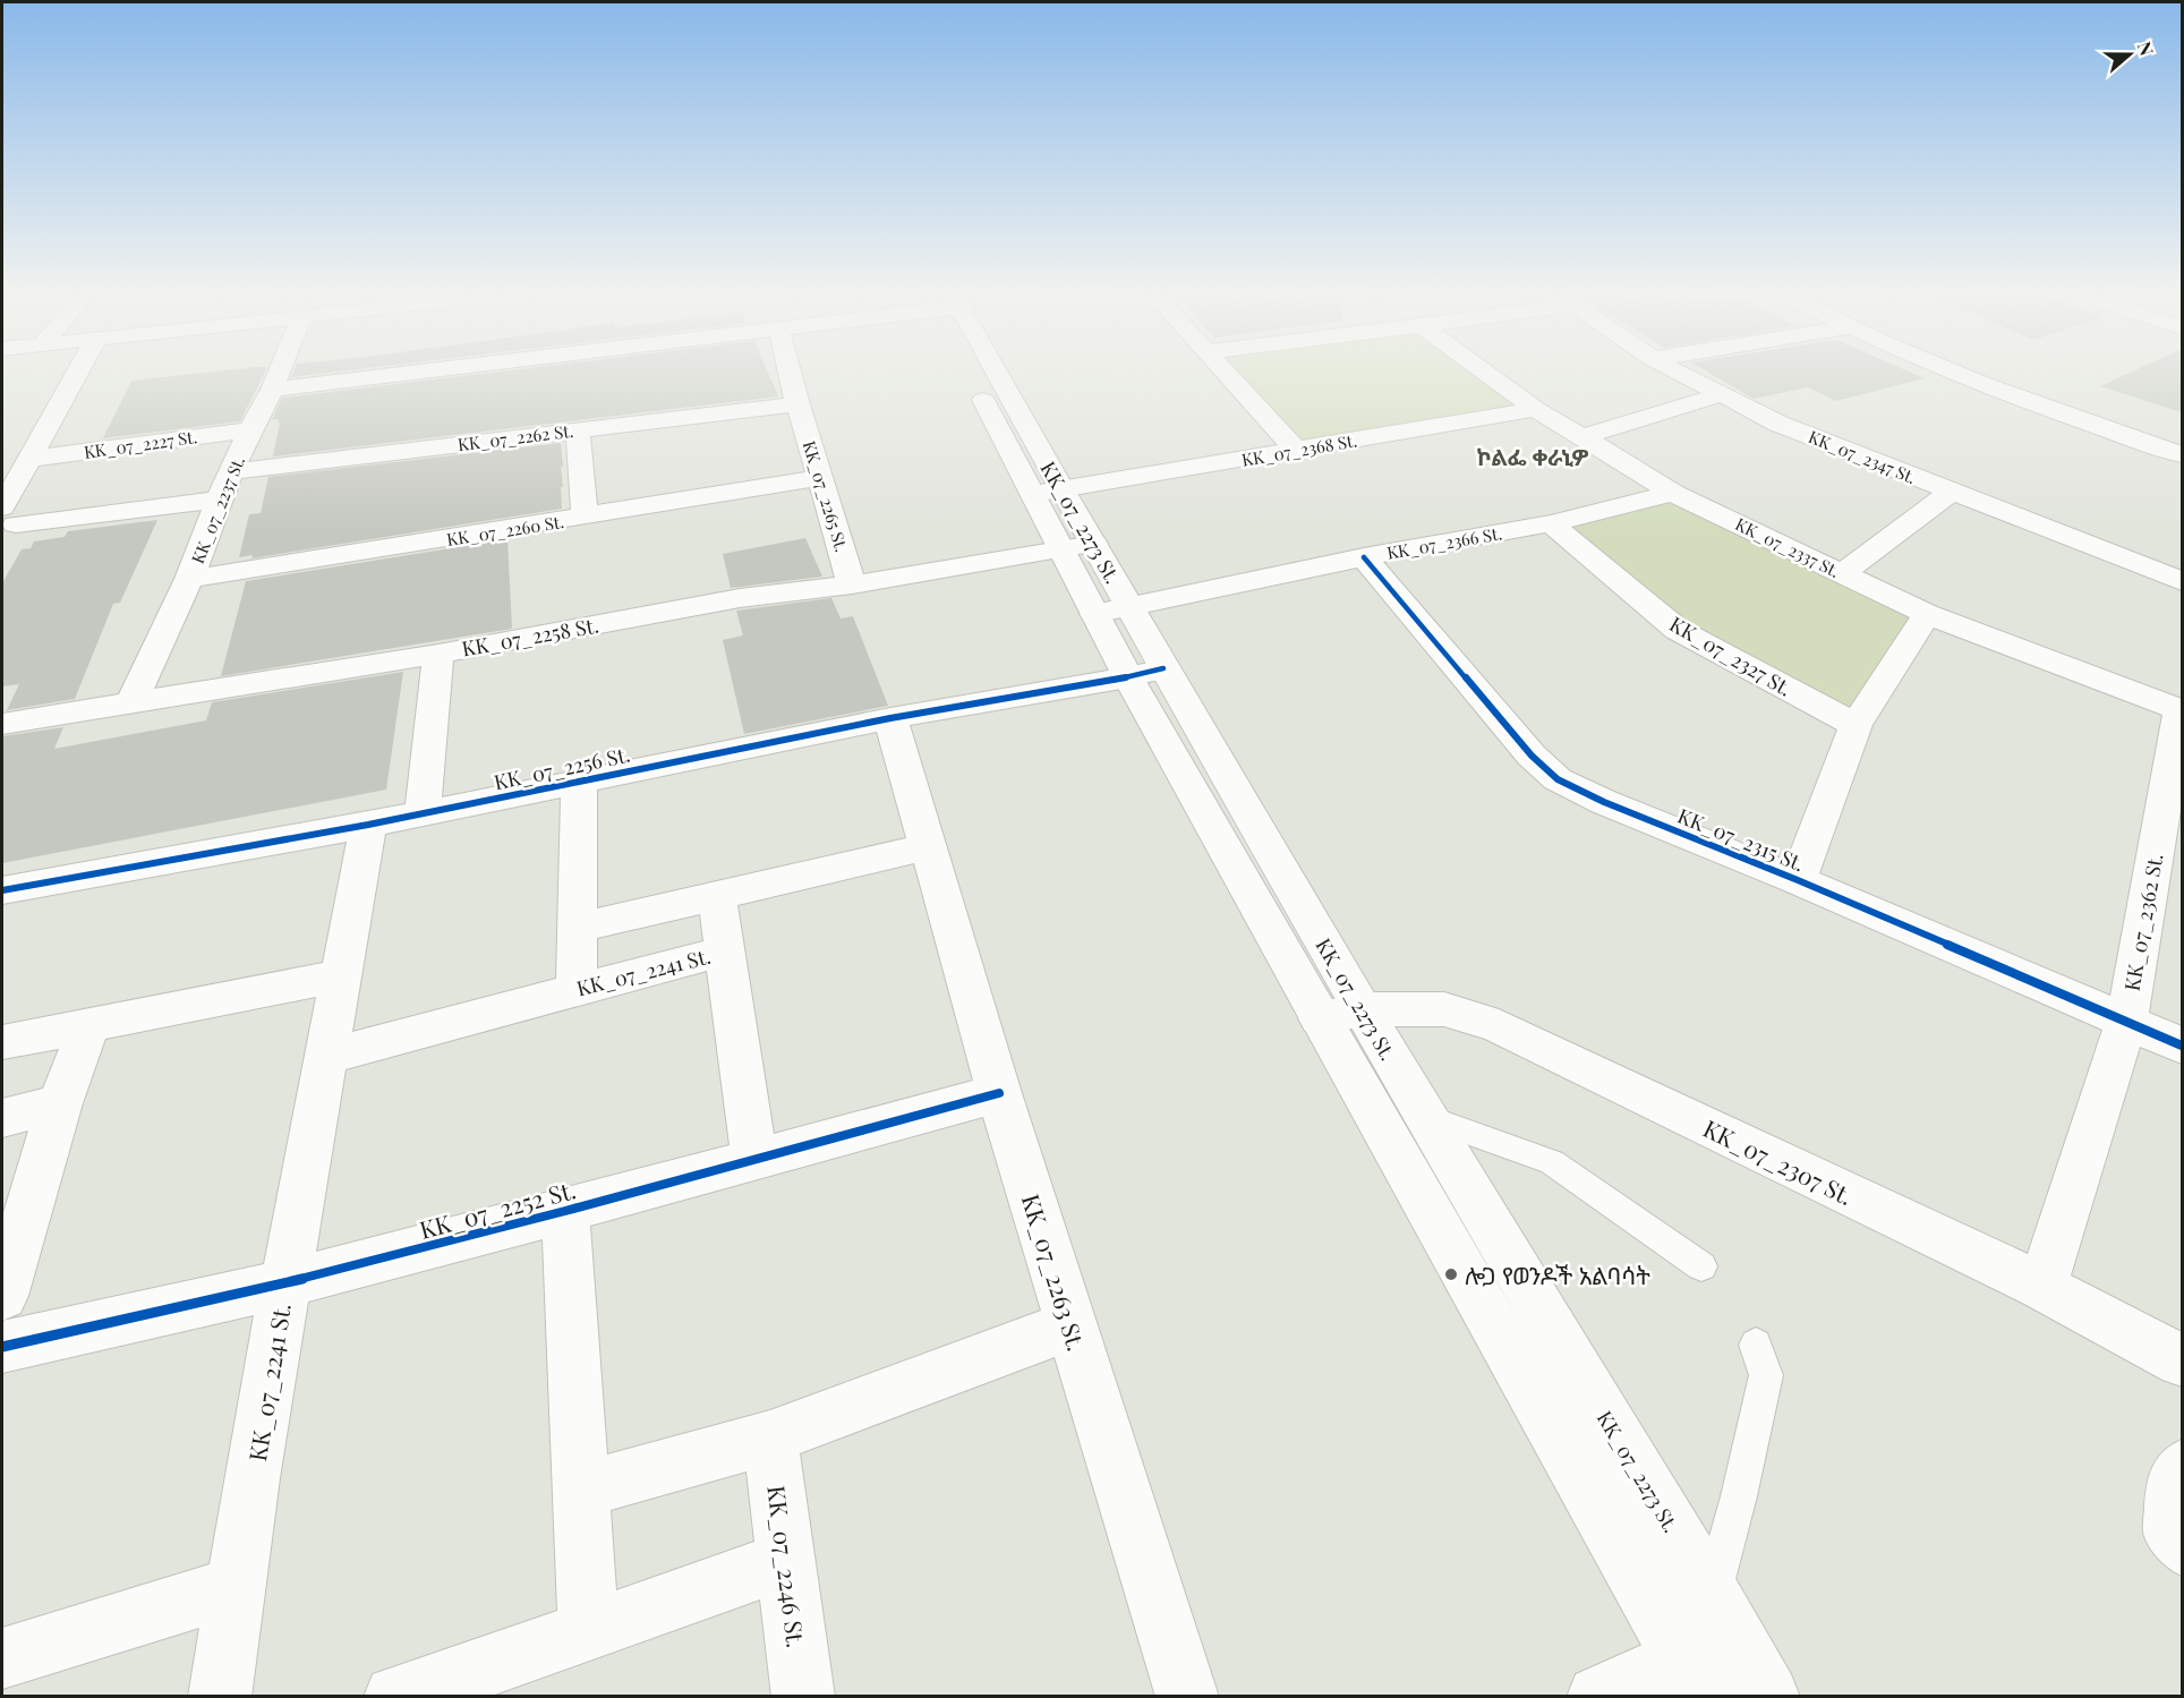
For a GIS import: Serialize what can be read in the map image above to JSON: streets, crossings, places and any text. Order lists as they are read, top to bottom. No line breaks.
{"streets":{"street":["KK_07_2262 St.","KK_07_2227 St.","KK_07_2368 St.","KK_07_2347 St.","KK_07_2265 St.","KK_07_2237 St.","KK_07_2273 St.","KK_07_2260 St.","KK_07_2366 St.","KK_07_2337 St.","KK_07_2258 St.","KK_07_2327 St.","KK_07_2256 St.","KK_07_2315 St.","KK_07_2362 St.","KK_07_2241 St.","KK_07_2307 St.","KK_07_2252 St.","KK_07_2263 St.","KK_07_2246 St."]},"crossings":[["KK_07_2262 St.","KK_07_2265 St."],["KK_07_2262 St.","KK_07_2237 St."],["KK_07_2227 St.","KK_07_2237 St."],["KK_07_2368 St.","KK_07_2273 St."],["KK_07_2368 St.","KK_07_2337 St."],["KK_07_2265 St.","KK_07_2260 St."],["KK_07_2265 St.","KK_07_2258 St."],["KK_07_2237 St.","KK_07_2260 St."],["KK_07_2237 St.","KK_07_2258 St."],["KK_07_2273 St.","KK_07_2366 St."],["KK_07_2273 St.","KK_07_2258 St."],["KK_07_2273 St.","KK_07_2256 St."],["KK_07_2273 St.","KK_07_2307 St."],["KK_07_2366 St.","KK_07_2337 St."],["KK_07_2366 St.","KK_07_2327 St."],["KK_07_2366 St.","KK_07_2315 St."],["KK_07_2337 St.","KK_07_2362 St."],["KK_07_2256 St.","KK_07_2241 St."],["KK_07_2256 St.","KK_07_2263 St."],["KK_07_2315 St.","KK_07_2362 St."],["KK_07_2362 St.","KK_07_2307 St."],["KK_07_2241 St.","KK_07_2252 St."],["KK_07_2252 St.","KK_07_2263 St."]],"districts":["ኮልፌ ቀራኒዎ"],"places":["ሎጋ የወንዶች አልባሳት"],"north":"right"}
